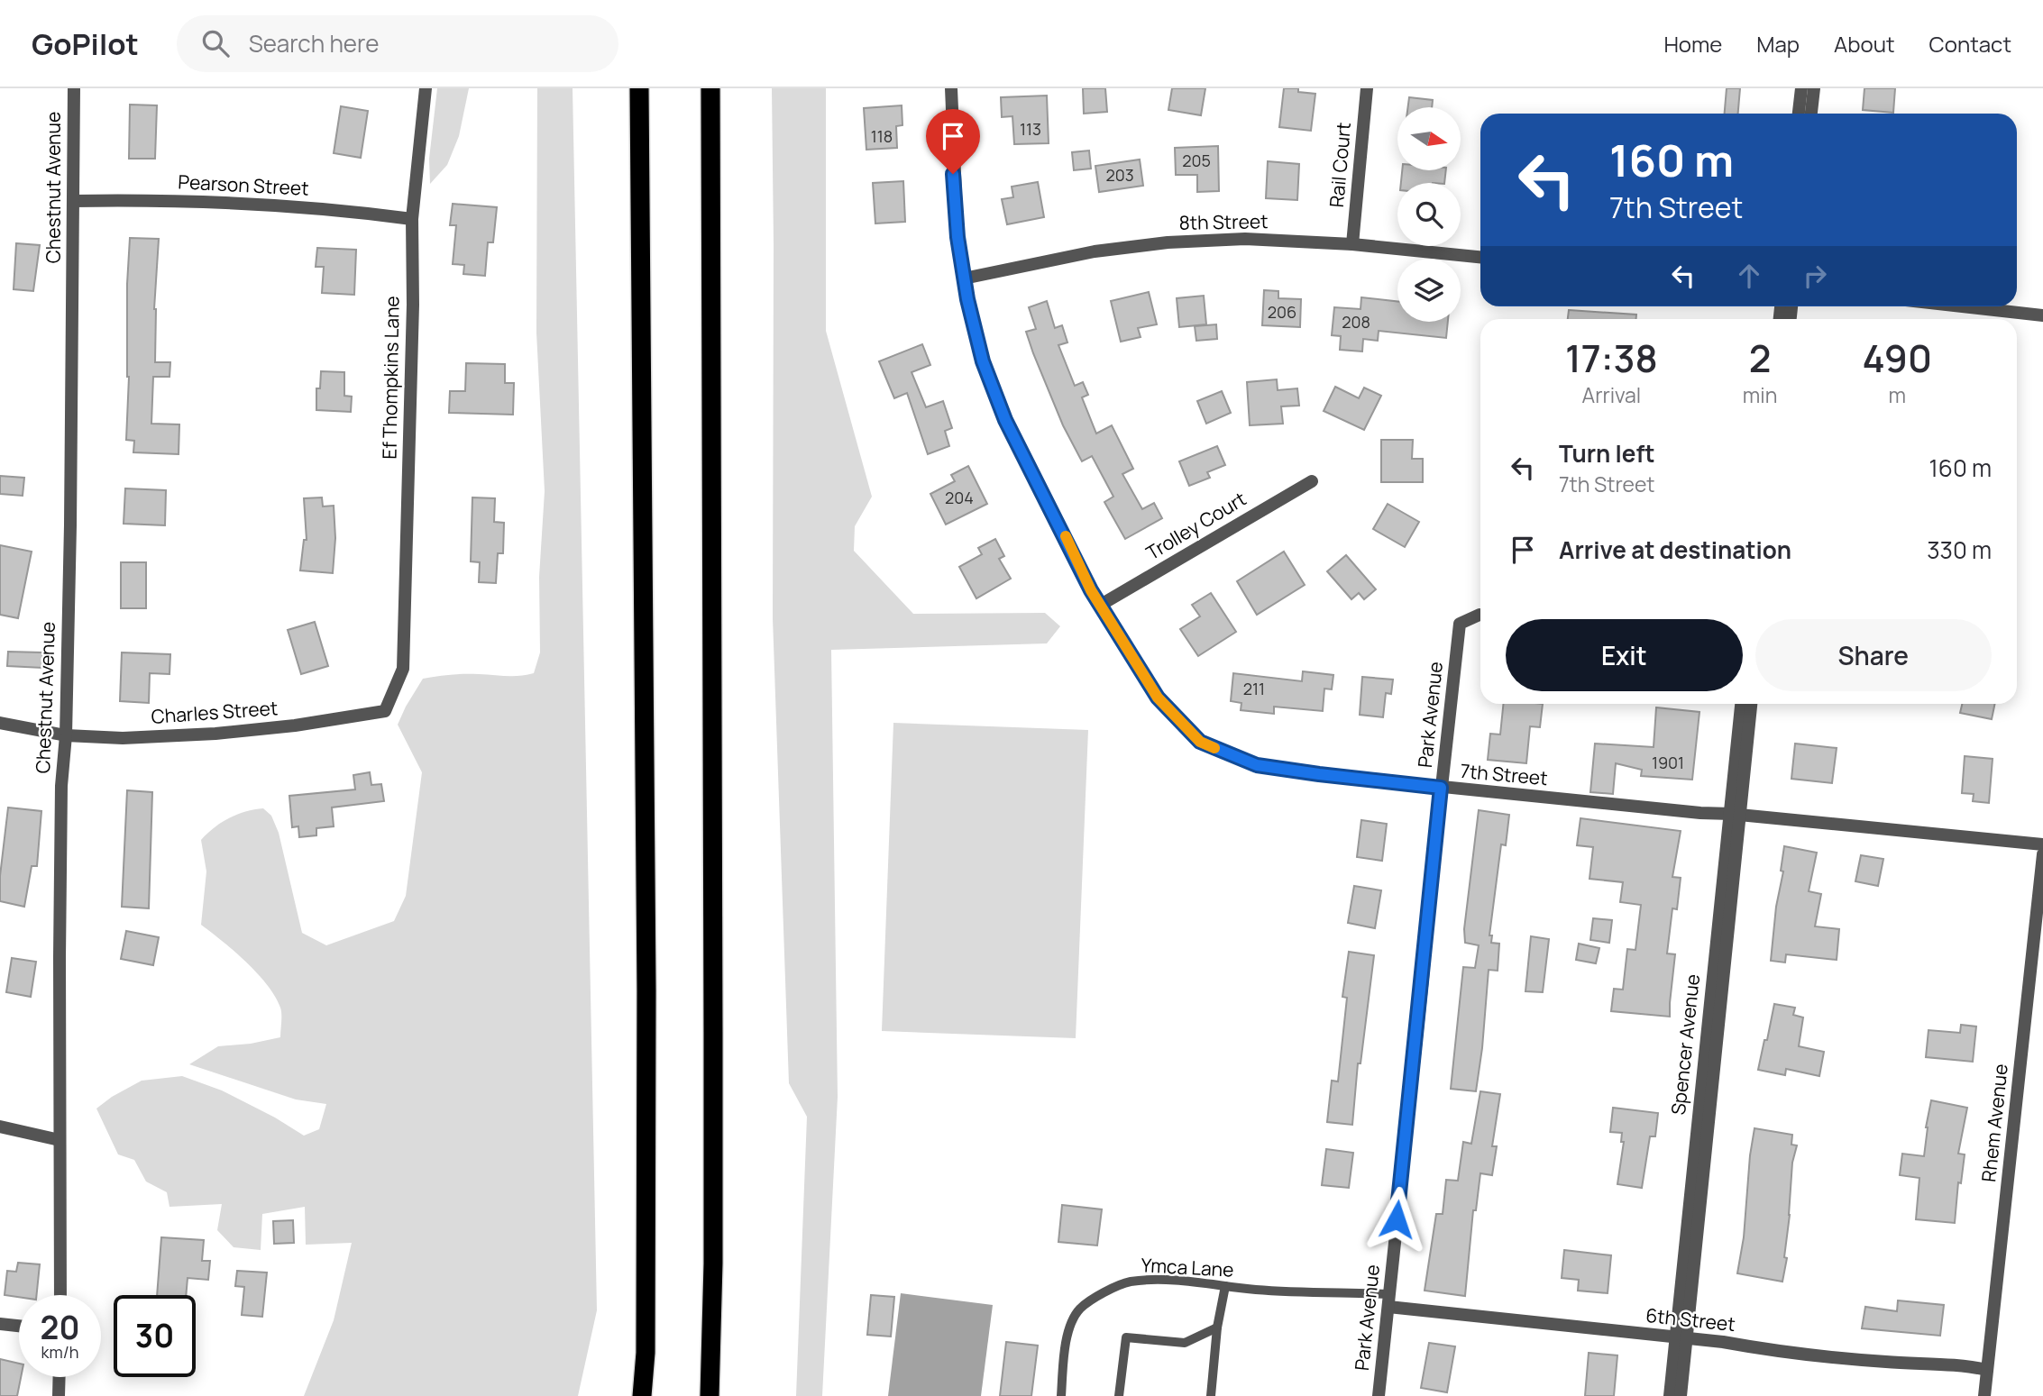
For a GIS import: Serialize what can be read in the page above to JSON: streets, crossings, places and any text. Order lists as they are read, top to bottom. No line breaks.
{"streets":{"street":["Rail Court","Pearson Street","Chestnut Avenue","8th Street","Ef Thompkins Lane","Trolley Court","Charles Street","Park Avenue","7th Street","Spencer Avenue","Rhem Avenue","6th Street"],"lane":["Ymca Lane"]},"crossings":[["Rail Court","8th Street"],["Pearson Street","Chestnut Avenue"],["Pearson Street","Ef Thompkins Lane"],["Chestnut Avenue","Charles Street"],["8th Street","7th Street"],["Ef Thompkins Lane","Charles Street"],["Trolley Court","7th Street"],["Park Avenue","7th Street"],["Park Avenue","Ymca Lane"],["Park Avenue","6th Street"],["7th Street","Spencer Avenue"],["Spencer Avenue","6th Street"],["Rhem Avenue","6th Street"],["Ymca Lane","6th Street"]],"house_numbers":["113","118","205","203","206","208","204","211","1901"],"north":"right","page":{"header":"GoPilot","search":"Search here","nav":["Home","Map","About","Contact"],"turn":["160 m","7th Street"],"eta":["17:38","Arrival","2","min","490","m"],"list":[{"name":"Turn left","note":"7th Street","value":"160 m"},{"name":"Arrive at destination","value":"330 m"}],"buttons":["Exit","Share"],"speed":"20 km/h","limit":"30"}}
